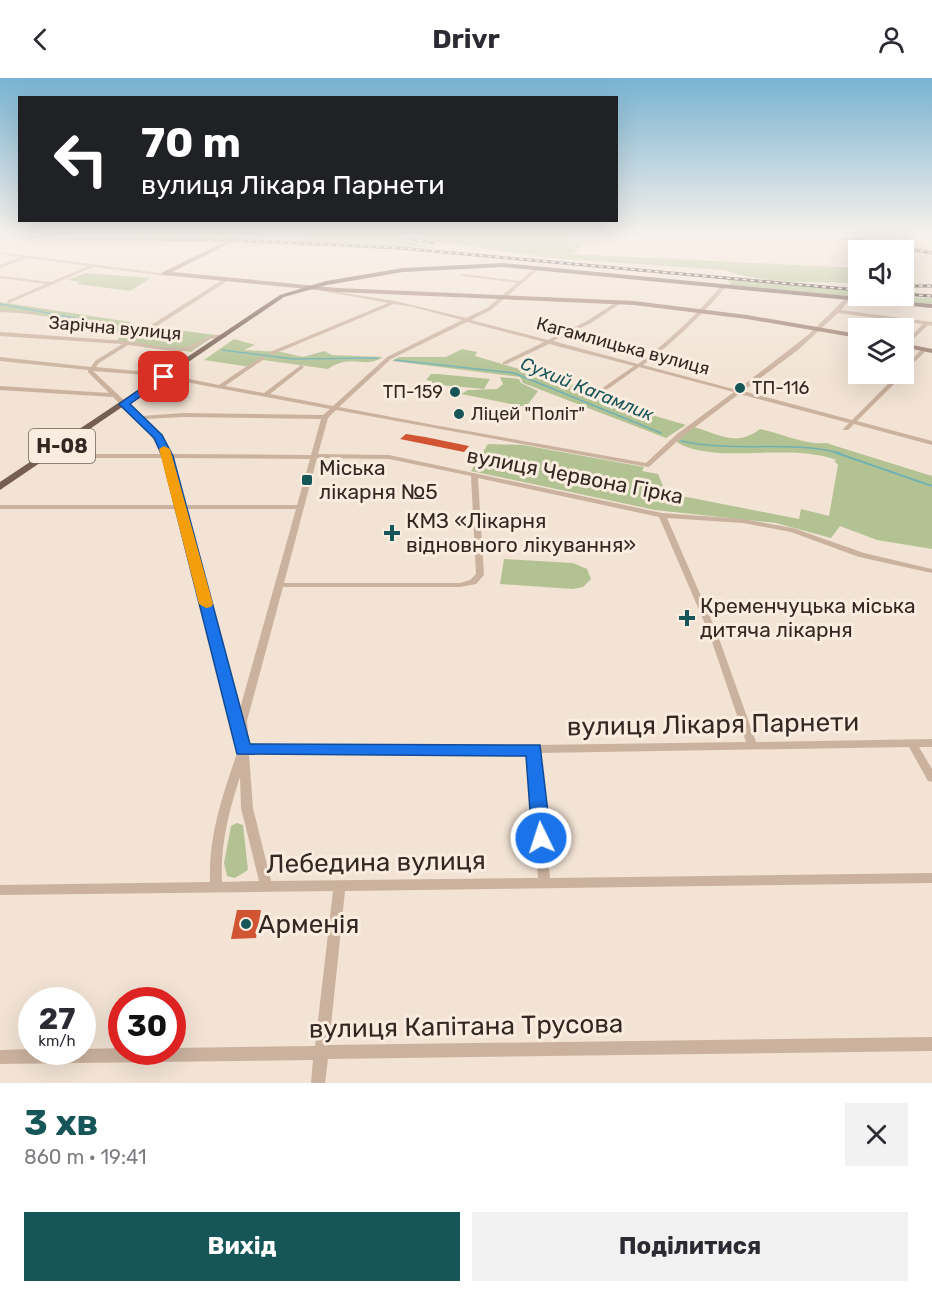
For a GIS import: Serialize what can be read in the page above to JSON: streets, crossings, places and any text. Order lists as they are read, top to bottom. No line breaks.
{"streets":{"main road":["Н-08"],"street":["Зарічна вулиця","Кагамлицька вулиця","вулиця Червона Гірка","вулиця Лікаря Парнети","Лебедина вулиця","вулиця Капітана Трусова"]},"crossings":[["Зарічна вулиця","Н-08"],["Кагамлицька вулиця","Н-08"],["Н-08","вулиця Червона Гірка"]],"water":["Сухий Кагамлик"],"places":{"other":["ТП-116","ТП-159","Ліцей \"Політ\"","Арменія"],"transit":["Міська лікарня №5"],"health":["КМЗ «Лікарня відновного лікування»","Кременчуцька міська дитяча лікарня"]},"page":{"header":"Drivr","turn":["70 m","вулиця Лікаря Парнети"],"speed":"27 km/h","limit":"30","heading":["3 хв","860 m · 19:41"],"buttons":["Вихід","Поділитися"]}}
